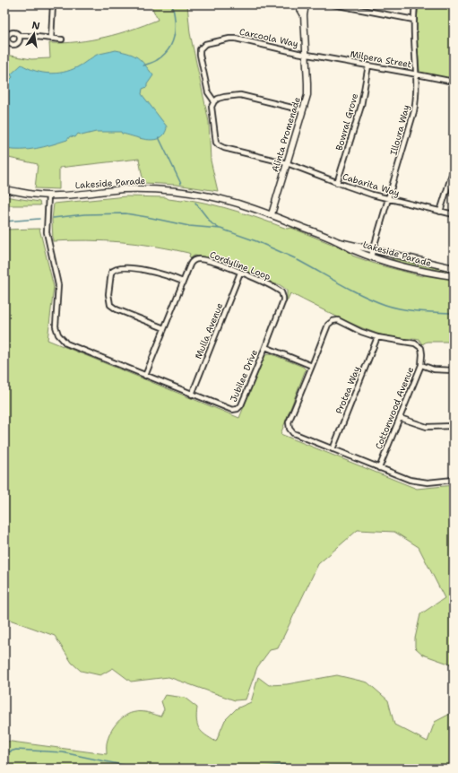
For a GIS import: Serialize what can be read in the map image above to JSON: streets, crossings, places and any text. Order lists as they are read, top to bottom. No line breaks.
{"streets":{"street":["Carcoola Way","Milpera Street","Bowral Grove","Illoura Way","Alinta Promenade","Lakeside Parade","Cabarita Way","Cordyline Loop","Mulla Avenue","Jubilee Drive","Protea Way","Cottonwood Avenue"]},"crossings":[["Carcoola Way","Milpera Street"],["Carcoola Way","Alinta Promenade"],["Carcoola Way","Cabarita Way"],["Milpera Street","Bowral Grove"],["Milpera Street","Illoura Way"],["Milpera Street","Alinta Promenade"],["Bowral Grove","Cabarita Way"],["Illoura Way","Lakeside Parade"],["Illoura Way","Cabarita Way"],["Alinta Promenade","Lakeside Parade"],["Alinta Promenade","Cabarita Way"],["Lakeside Parade","Jubilee Drive"],["Cordyline Loop","Mulla Avenue"],["Cordyline Loop","Jubilee Drive"],["Mulla Avenue","Jubilee Drive"],["Jubilee Drive","Cottonwood Avenue"],["Protea Way","Cottonwood Avenue"]],"north":"top"}
